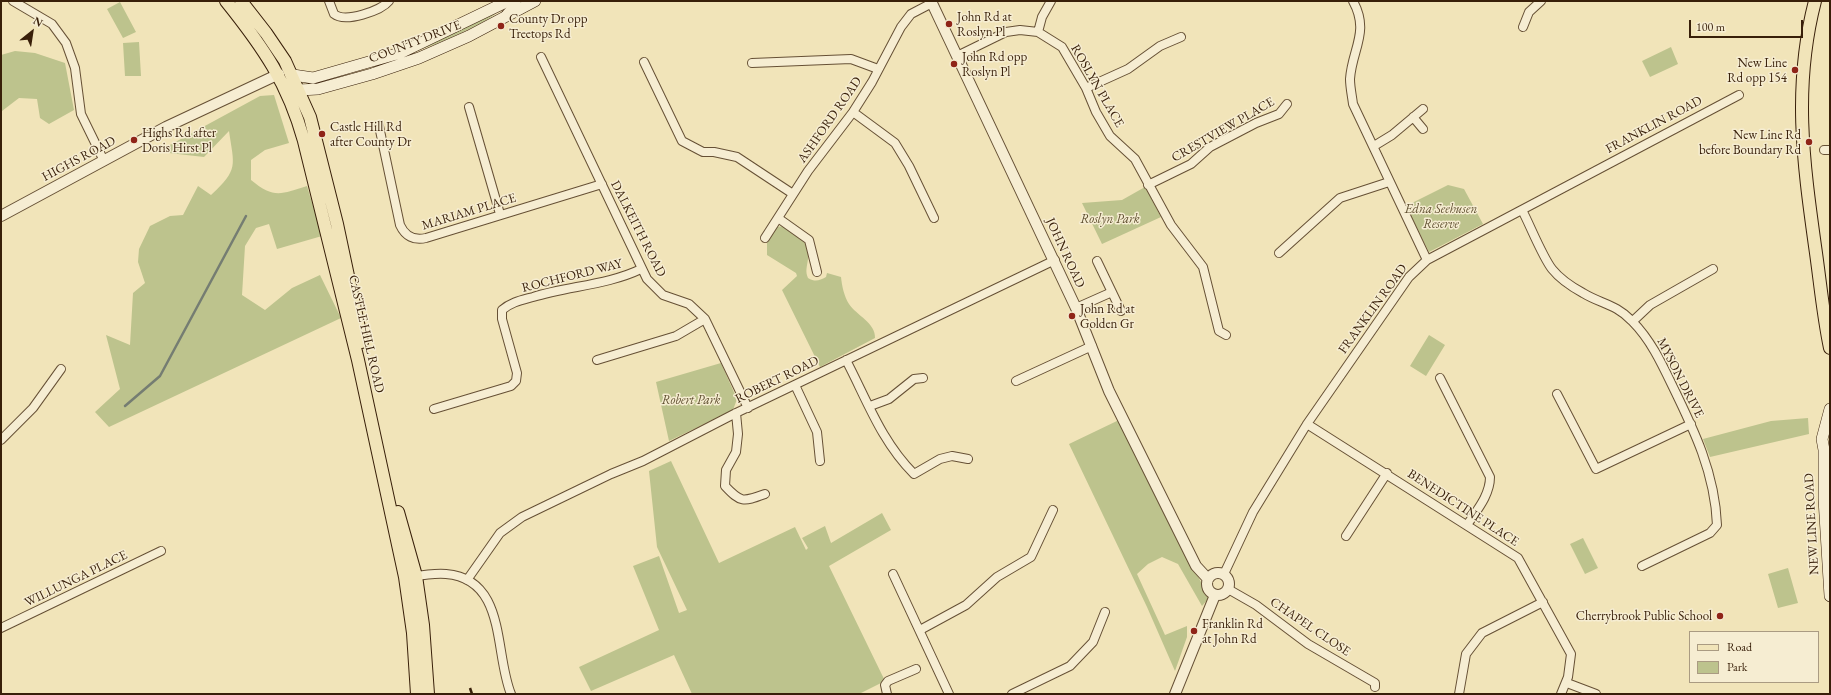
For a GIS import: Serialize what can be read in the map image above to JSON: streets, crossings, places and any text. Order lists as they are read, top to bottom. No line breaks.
{"streets":{"main road":["COUNTY DRIVE","CASTLE HILL ROAD","NEW LINE ROAD"],"street":["ROSLYN PLACE","ASHFORD ROAD","FRANKLIN ROAD","CRESTVIEW PLACE","HIGHS ROAD","MARIAM PLACE","DALKEITH ROAD","JOHN ROAD","ROCHFORD WAY","MYSON DRIVE","ROBERT ROAD","BENEDICTINE PLACE","WILLUNGA PLACE","CHAPEL CLOSE"]},"crossings":[["COUNTY DRIVE","CASTLE HILL ROAD"],["ROSLYN PLACE","CRESTVIEW PLACE"],["ROSLYN PLACE","JOHN ROAD"],["ASHFORD ROAD","JOHN ROAD"],["FRANKLIN ROAD","JOHN ROAD"],["FRANKLIN ROAD","MYSON DRIVE"],["FRANKLIN ROAD","BENEDICTINE PLACE"],["FRANKLIN ROAD","CHAPEL CLOSE"],["HIGHS ROAD","CASTLE HILL ROAD"],["MARIAM PLACE","DALKEITH ROAD"],["DALKEITH ROAD","ROCHFORD WAY"],["DALKEITH ROAD","ROBERT ROAD"],["JOHN ROAD","ROBERT ROAD"],["JOHN ROAD","CHAPEL CLOSE"]],"parks":["Edna Seehusen Reserve","Roslyn Park","Robert Park"],"places":["John Rd at Roslyn Pl","County Dr opp Treetops Rd","John Rd opp Roslyn Pl","New Line Rd opp 154","Castle Hill Rd after County Dr","Highs Rd after Doris Hirst Pl","New Line Rd before Boundary Rd","John Rd at Golden Gr","Cherrybrook Public School","Franklin Rd at John Rd"],"legend":["Road","Park"],"scale_bar":"100 m","north":"top right"}
